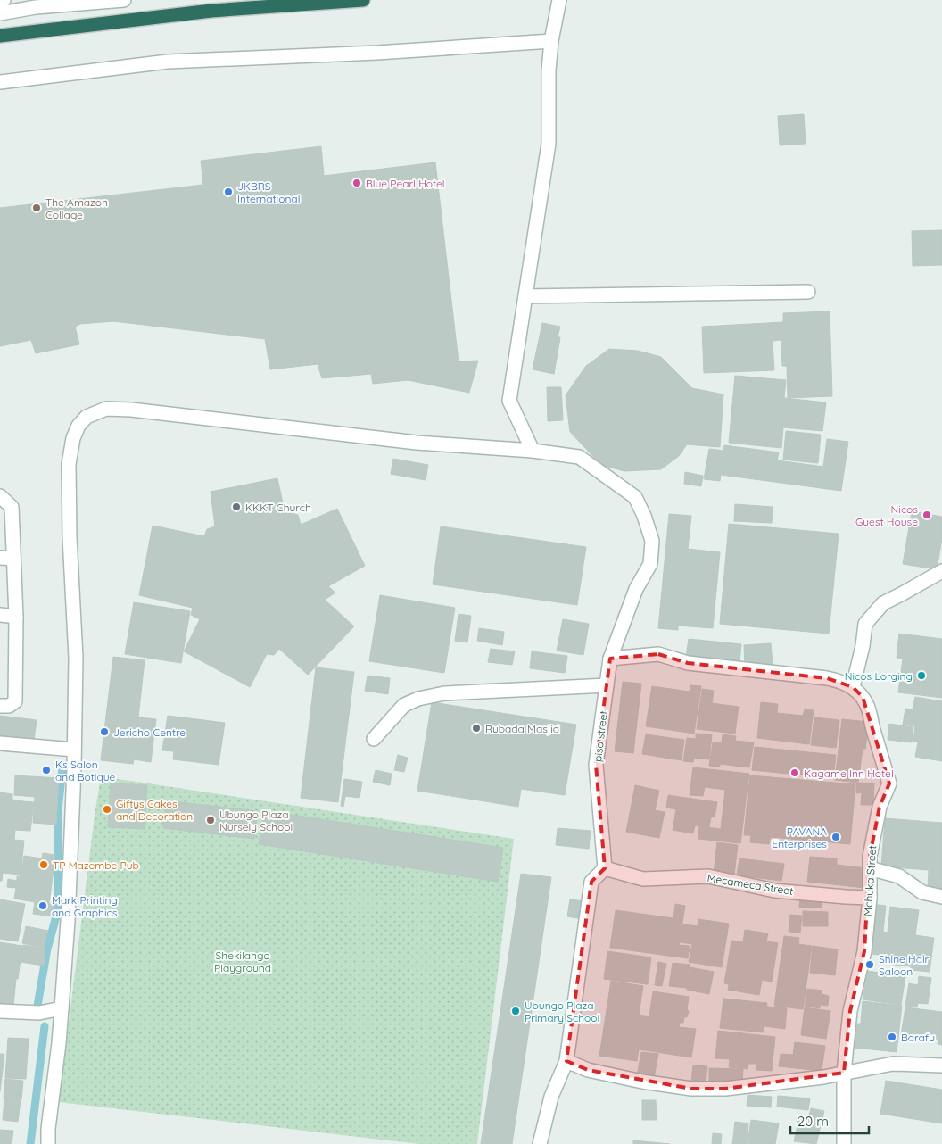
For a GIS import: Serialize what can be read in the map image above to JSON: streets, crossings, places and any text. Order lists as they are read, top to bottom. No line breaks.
{"streets":{"street":["piso street","Mchuka Street","Mecameca Street"]},"crossings":[["piso street","Mecameca Street"],["Mchuka Street","Mecameca Street"]],"parks":["Shekilango Playground"],"places":["Blue Pearl Hotel","JKBRS International","The Amazon Collage","KKKT Church","Nicos Guest House","Nicos Lorging","Rubada Masjid","Jericho Centre","Ks Salon and Botique","Kagame Inn Hotel","Giftys Cakes and Decoration","Ubungo Plaza Nursely School","PAVANA Enterprises","TP Mazembe Pub","Mark Printing and Graphics","Shine Hair Saloon","Ubungo Plaza Primary School","Barafu"],"scale_bar":"20 m"}
